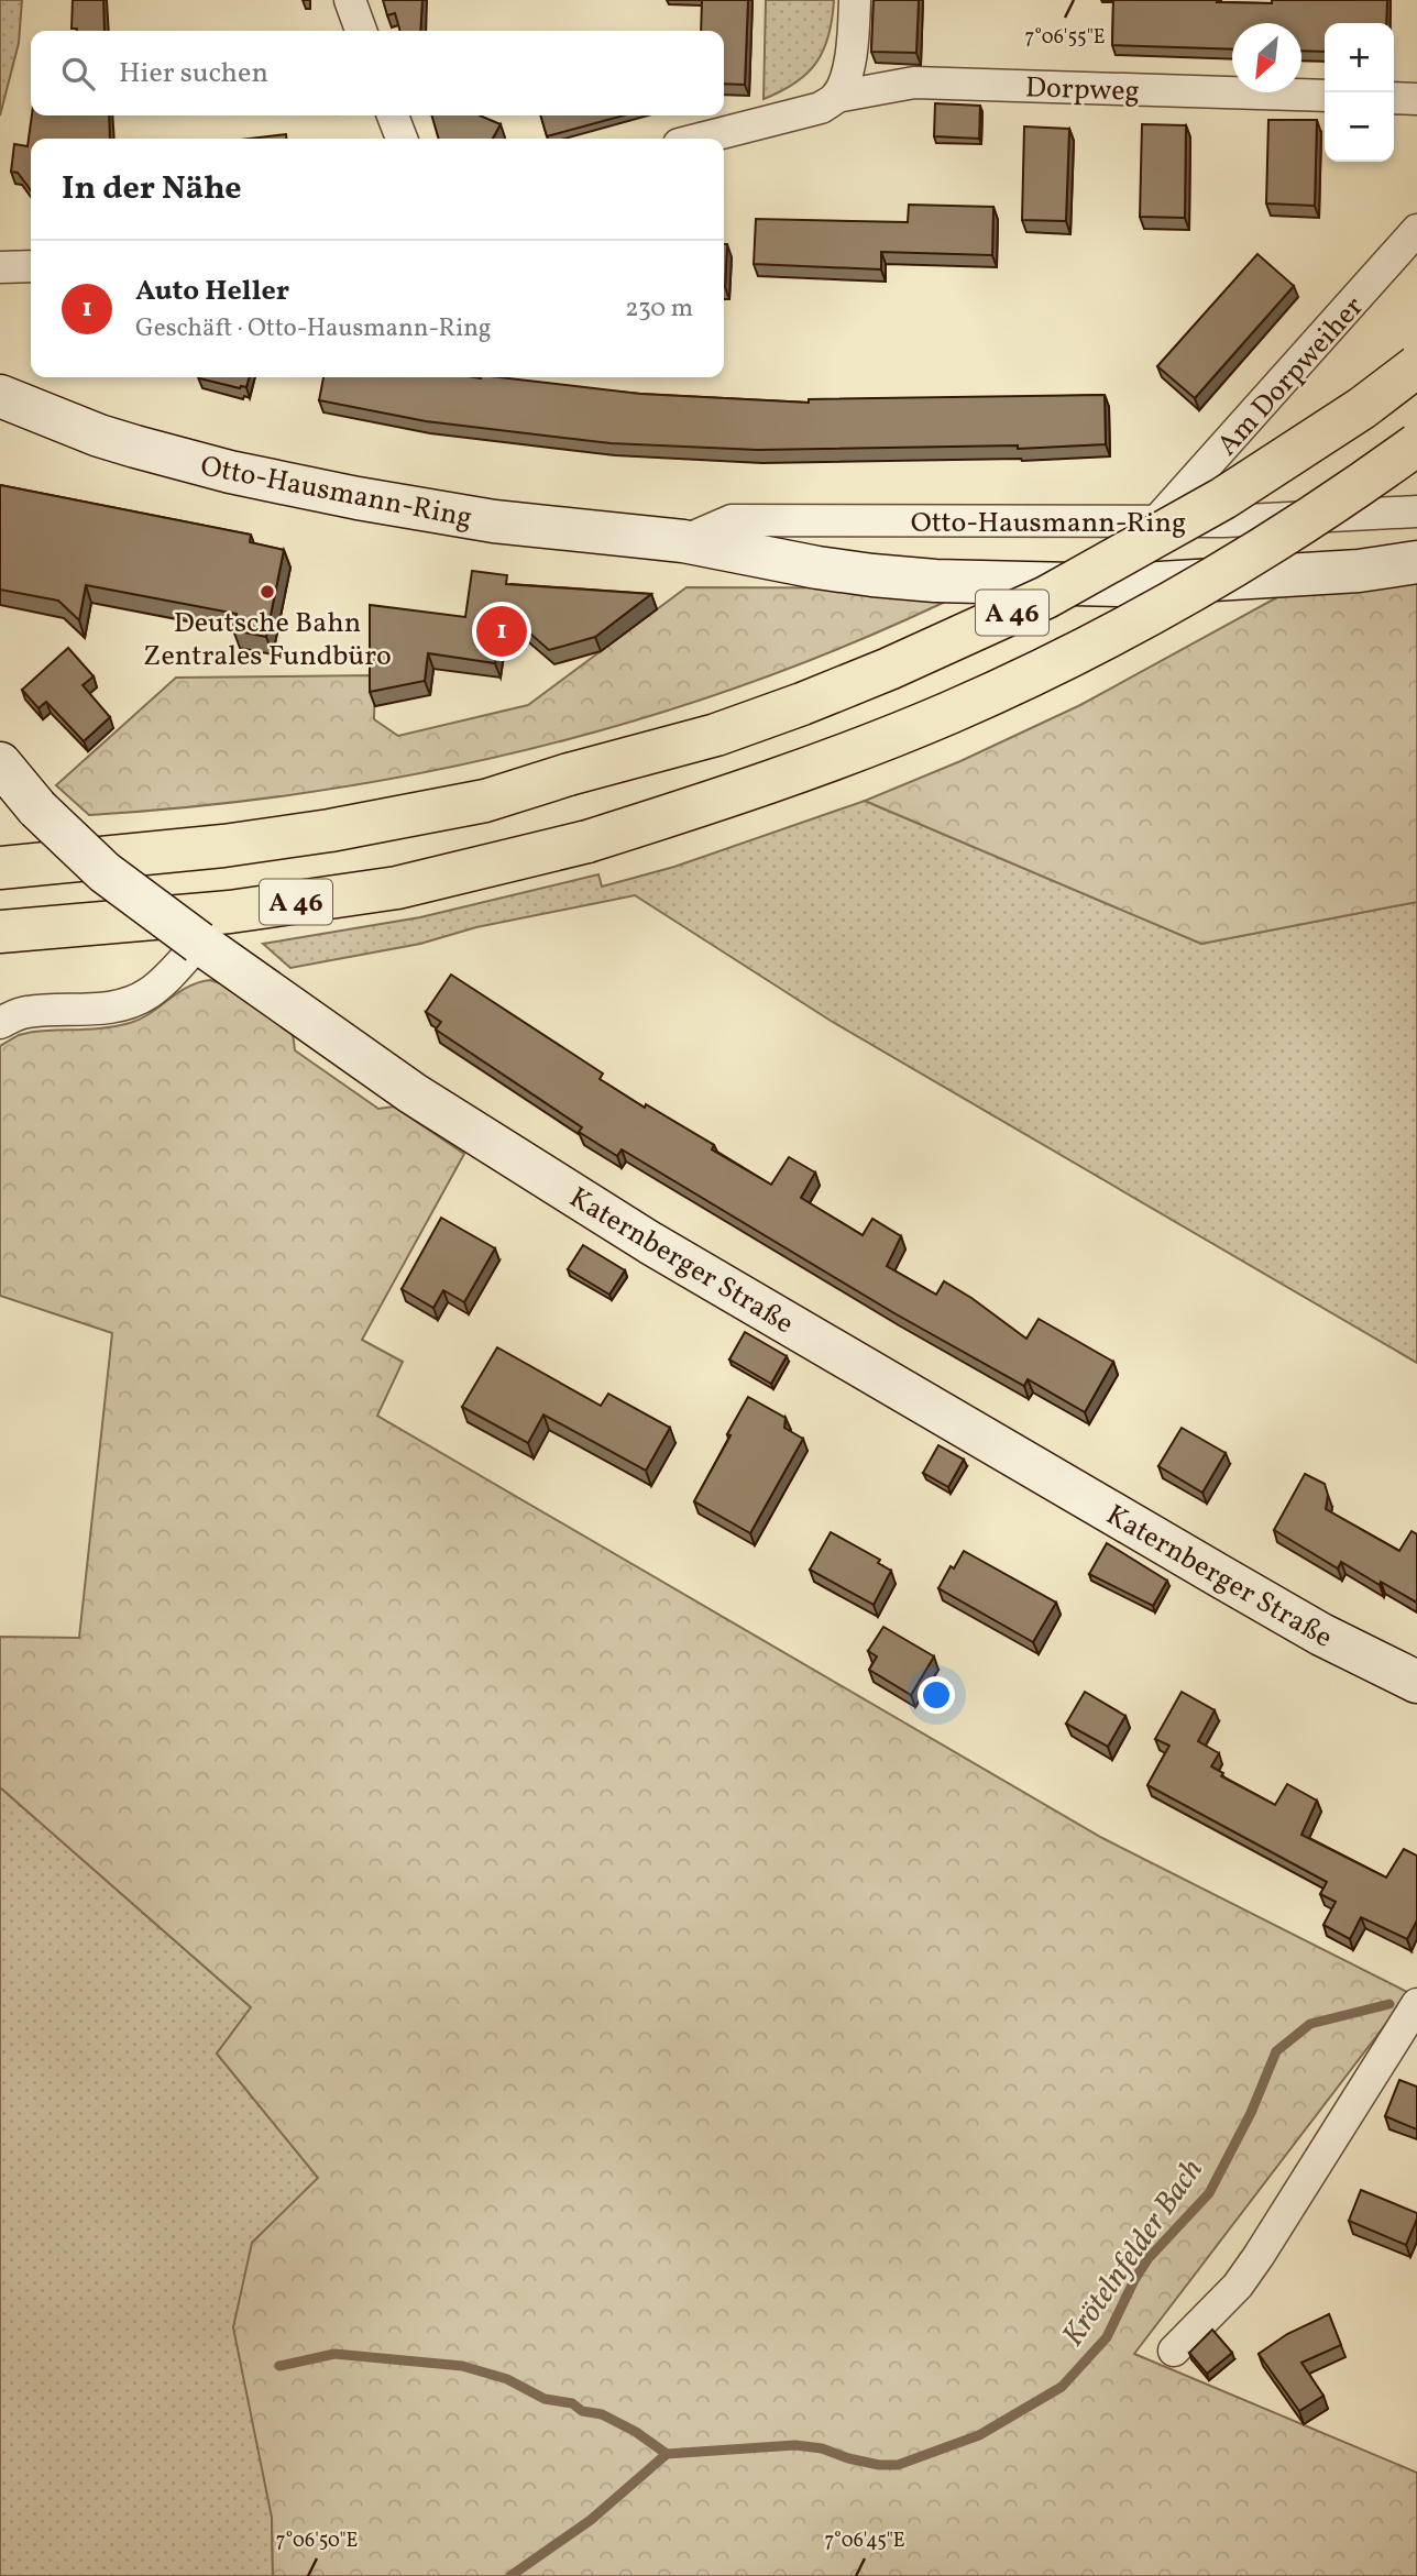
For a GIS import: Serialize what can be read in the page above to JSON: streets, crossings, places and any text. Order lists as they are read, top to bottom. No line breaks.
{"streets":{"highway":["A 46"],"street":["Dorpweg","Am Dorpweiher","Otto-Hausmann-Ring","Katernberger Straße"]},"crossings":[["Am Dorpweiher","Otto-Hausmann-Ring"]],"water":["Krötelnfelder Bach"],"places":["Deutsche Bahn Zentrales Fundbüro"],"north":"bottom left","page":{"map_buttons":["+","−"],"search":"Hier suchen","heading":"In der Nähe","list":[{"mark":"1","name":"Auto Heller","note":"Geschäft · Otto-Hausmann-Ring","value":"230 m"}],"pins":"1"},"coordinates":["7°06'55\"E","7°06'50\"E","7°06'45\"E"]}
